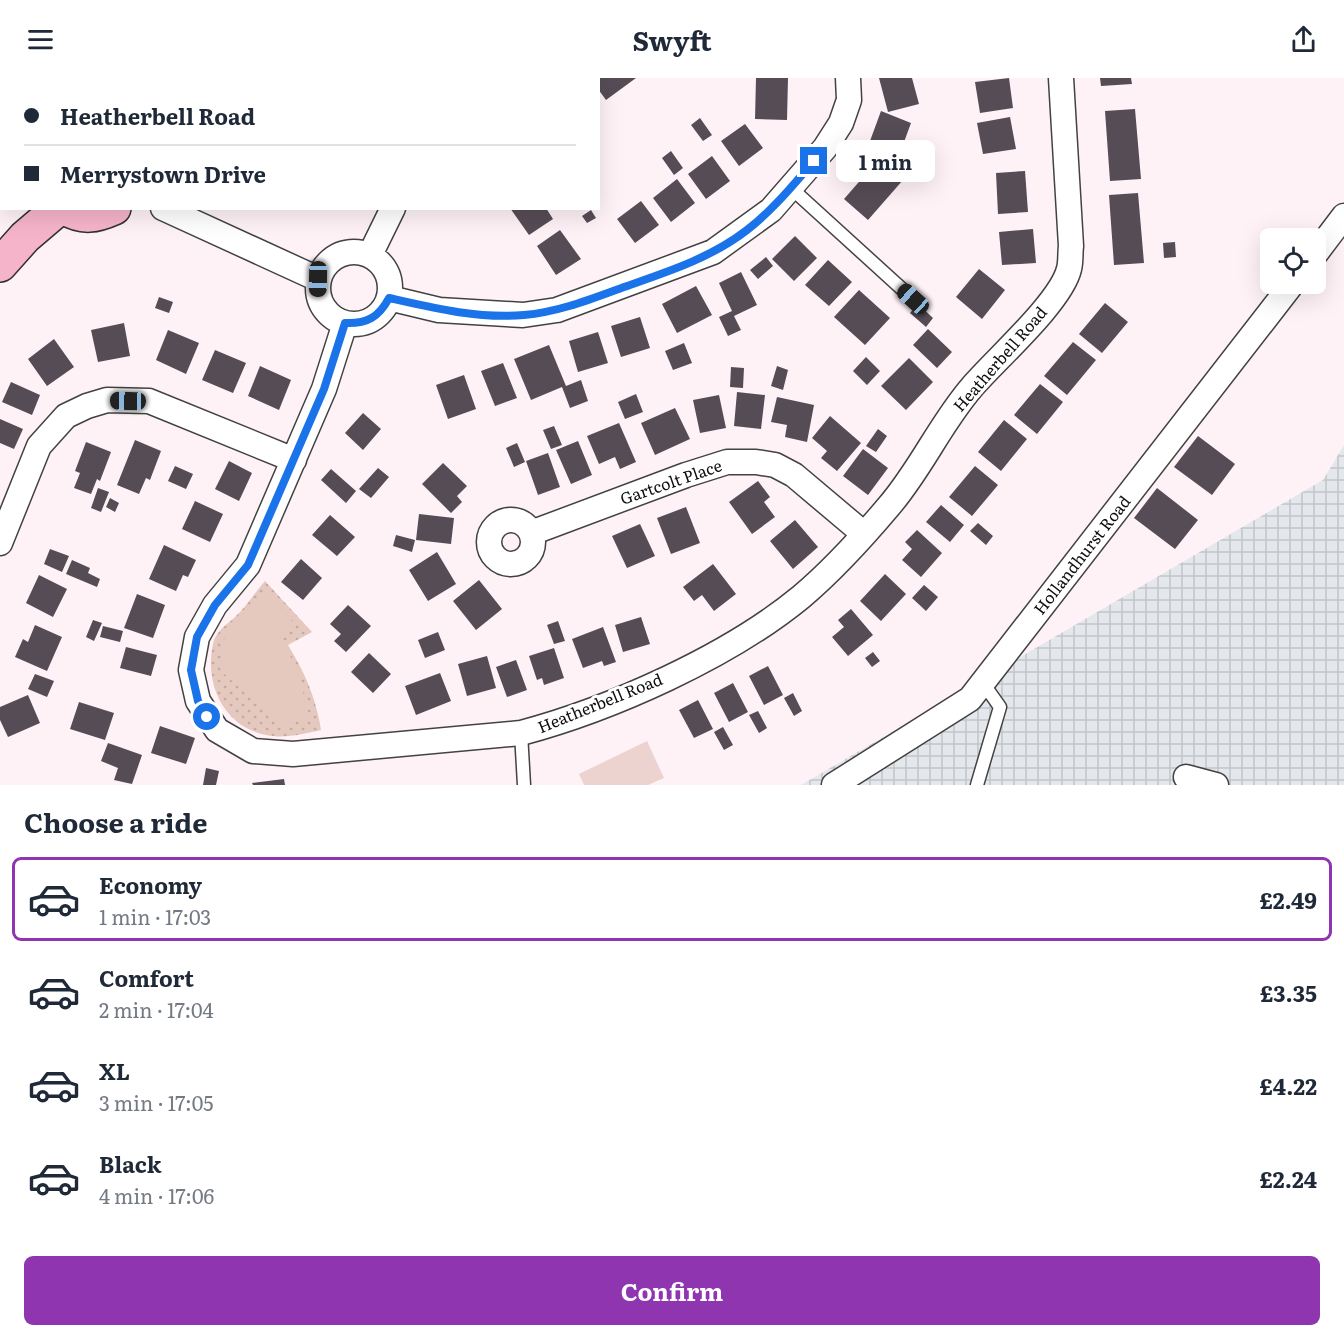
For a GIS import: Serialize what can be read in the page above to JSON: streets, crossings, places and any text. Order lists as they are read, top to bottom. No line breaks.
{"streets":{"street":["Heatherbell Road","Gartcolt Place","Hollandhurst Road"]},"crossings":[["Heatherbell Road","Gartcolt Place"]],"page":{"header":"Swyft","banner":["Heatherbell Road","Merrystown Drive"],"bubble":"1 min","heading":"Choose a ride","list":[{"name":"Economy","note":"1 min · 17:03","value":"£2.49"},{"name":"Comfort","note":"2 min · 17:04","value":"£3.35"},{"name":"XL","note":"3 min · 17:05","value":"£4.22"},{"name":"Black","note":"4 min · 17:06","value":"£2.24"}],"buttons":"Confirm"}}
